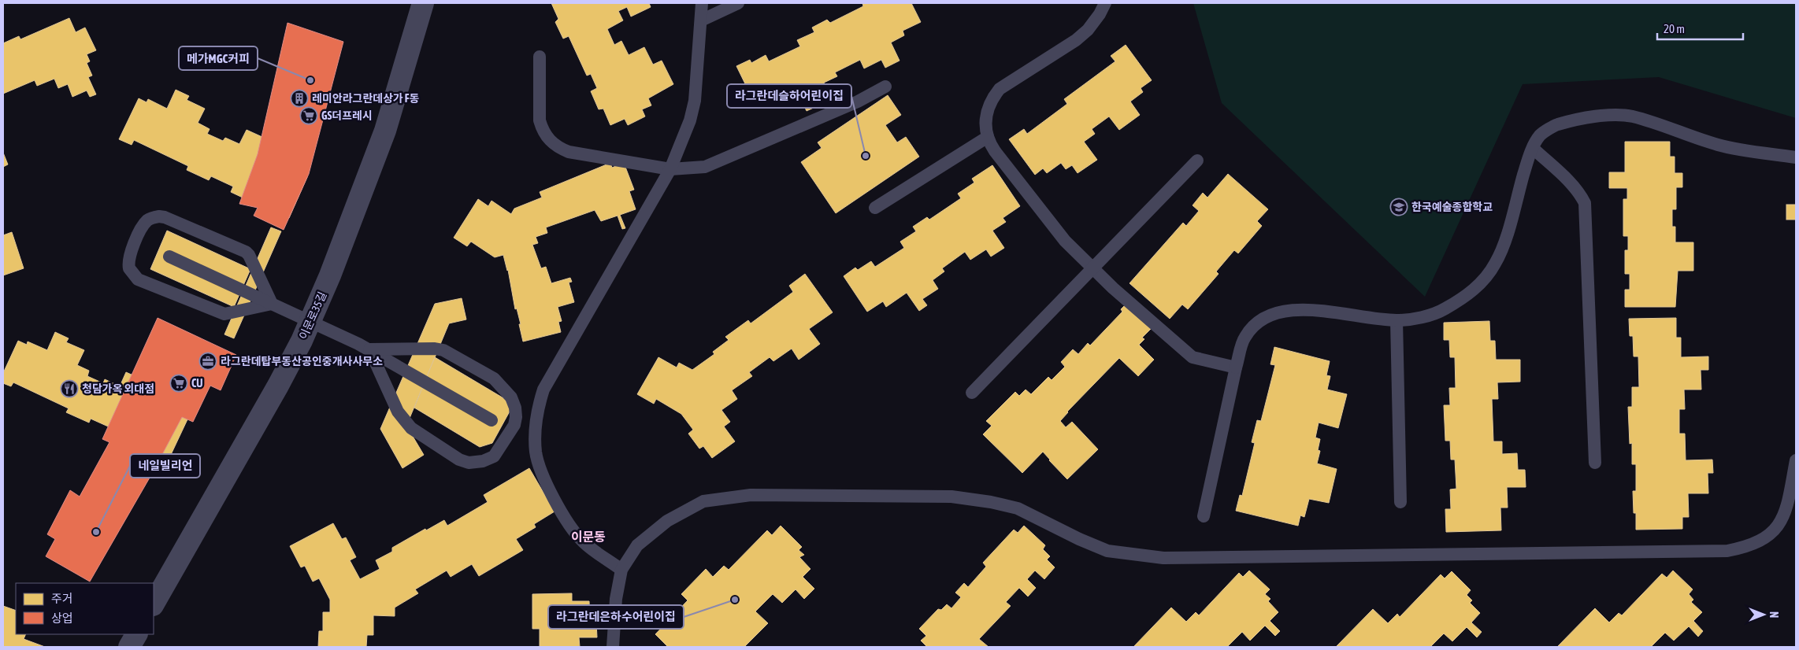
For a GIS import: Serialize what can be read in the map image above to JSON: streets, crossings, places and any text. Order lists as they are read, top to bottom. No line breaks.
{"streets":{"street":["이문로35길"]},"districts":["이문동"],"places":{"other":["메가MGC커피","라그란데슬하어린이집","네일빌리언","라그란데은하수어린이집"],"building":["레미안라그란데상가 F동"],"supermarket":["GS더프레시","CU"],"school or university":["한국예술종합학교"],"office":["라그란데탑부동산공인중개사사무소"],"restaurant":["청담가옥 외대점"]},"legend":["주거","상업"],"scale_bar":"20 m","north":"right"}
